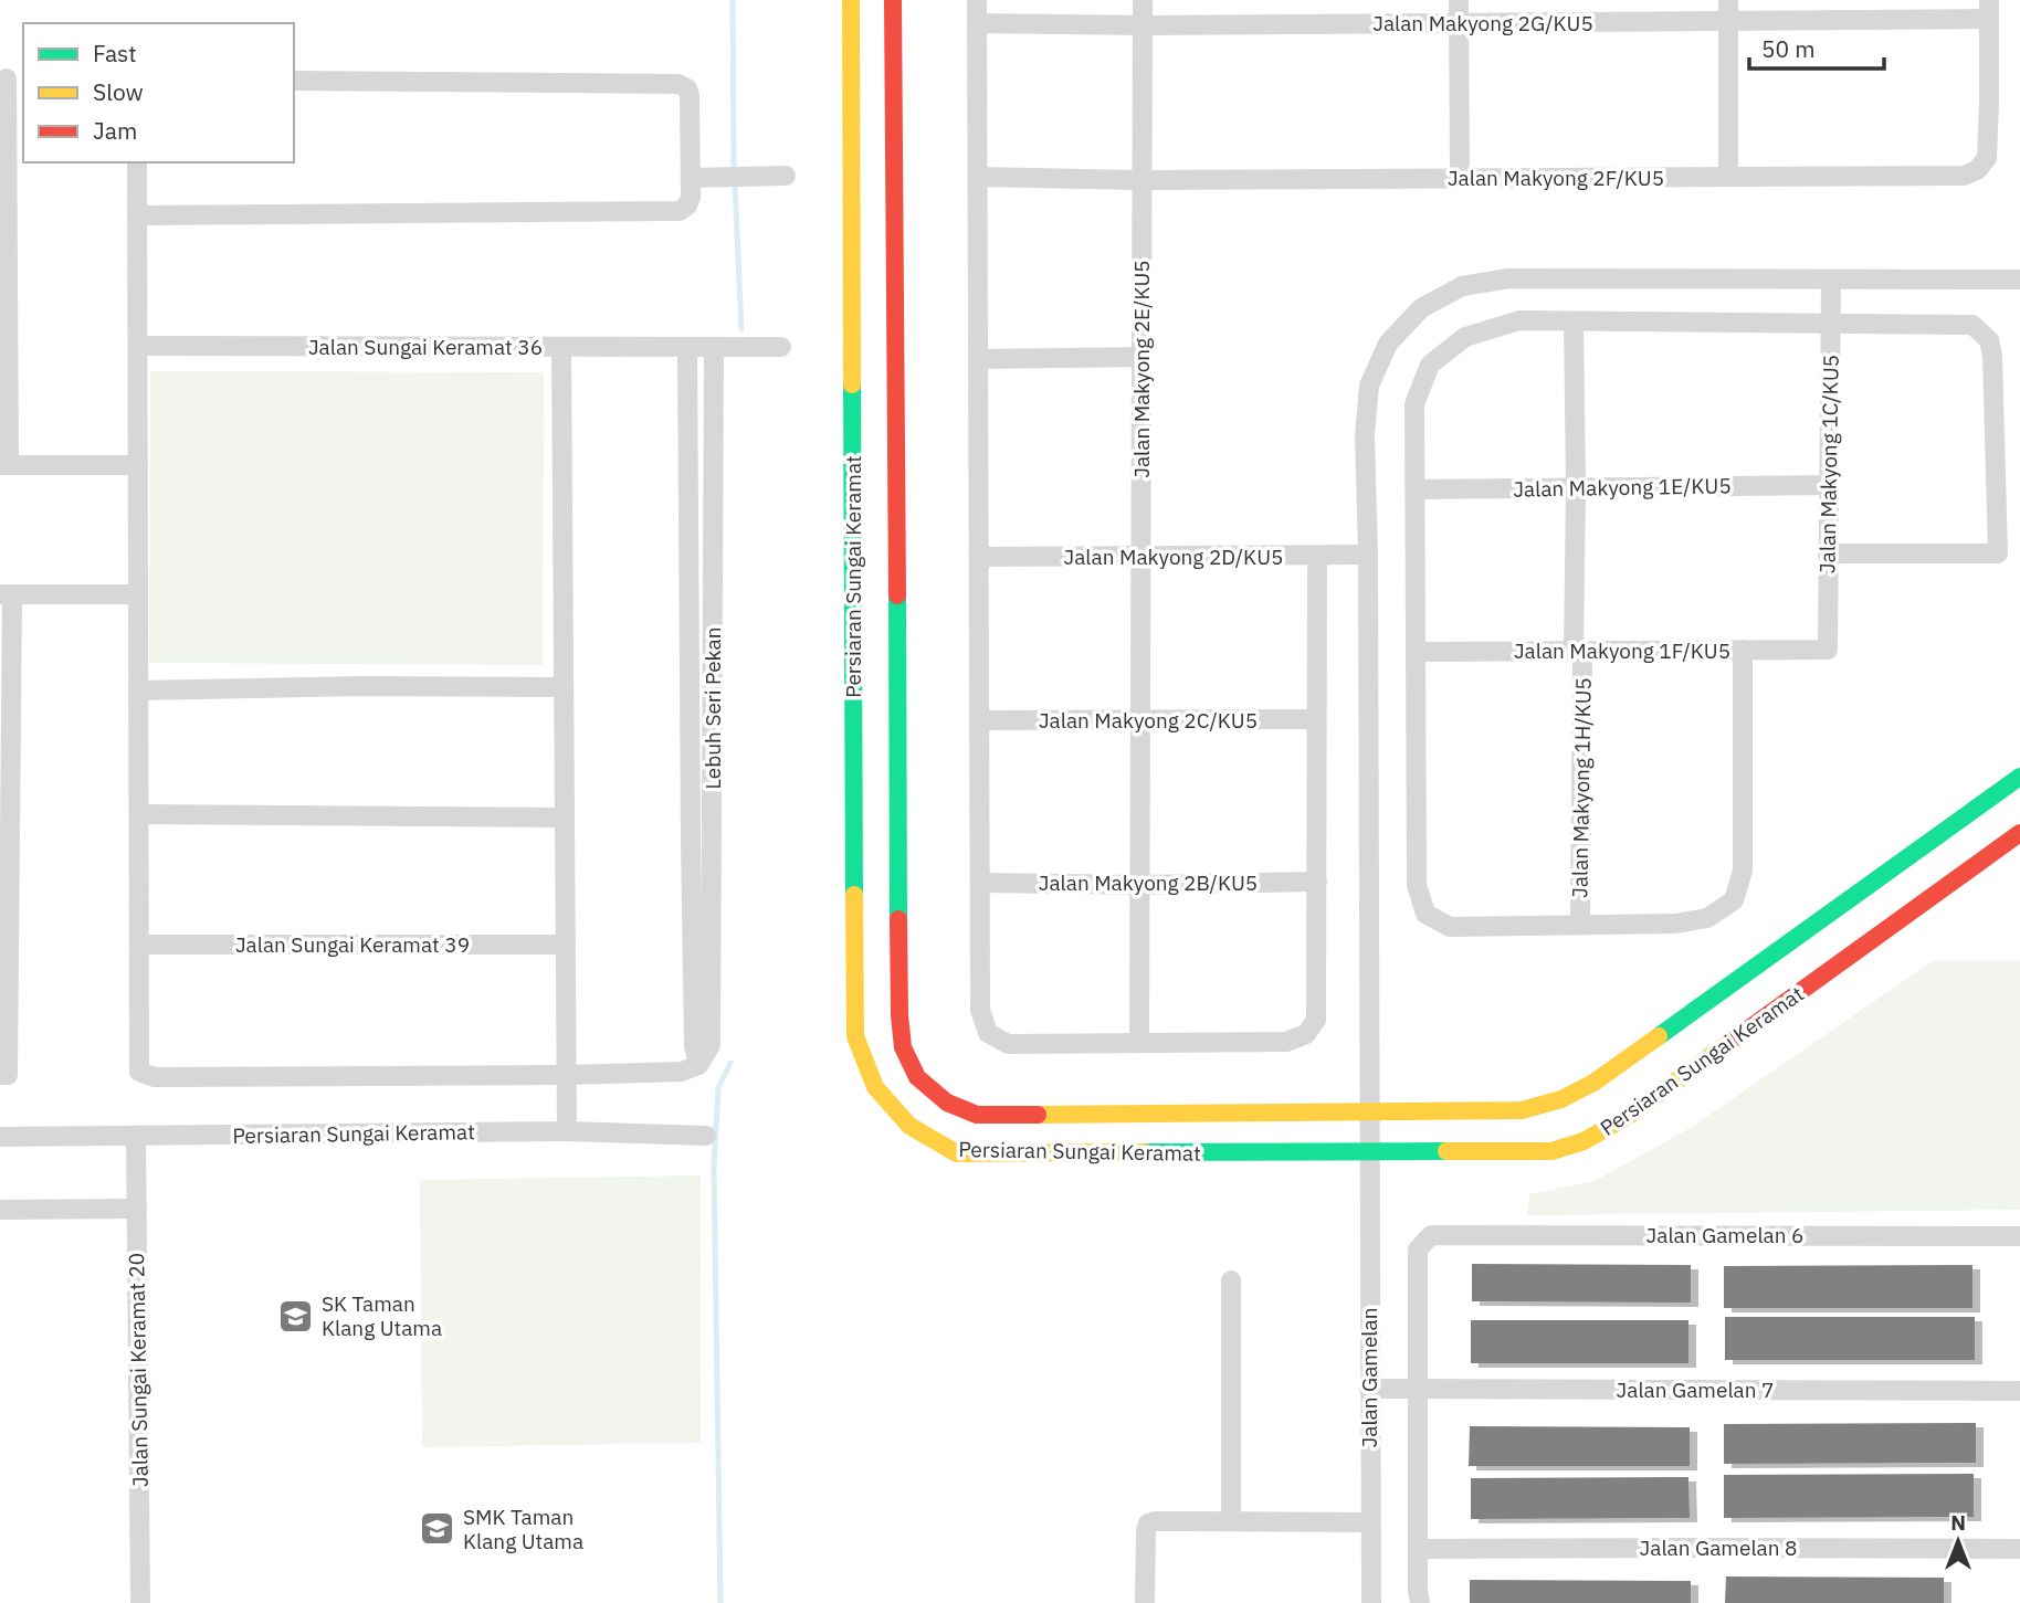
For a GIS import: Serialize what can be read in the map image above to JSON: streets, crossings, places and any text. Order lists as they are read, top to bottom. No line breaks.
{"streets":{"street":["Jalan Makyong 2G/KU5","Jalan Makyong 2F/KU5","Jalan Sungai Keramat 36","Jalan Makyong 2E/KU5","Jalan Makyong 1C/KU5","Jalan Makyong 1E/KU5","Jalan Makyong 2D/KU5","Persiaran Sungai Keramat","Jalan Makyong 1F/KU5","Lebuh Seri Pekan","Jalan Makyong 2C/KU5","Jalan Makyong 1H/KU5","Jalan Makyong 2B/KU5","Jalan Sungai Keramat 39","Jalan Gamelan 6","Jalan Sungai Keramat 20","Jalan Gamelan","Jalan Gamelan 7","Jalan Gamelan 8"]},"crossings":[["Jalan Makyong 2G/KU5","Jalan Makyong 2F/KU5"],["Jalan Makyong 2G/KU5","Jalan Makyong 2E/KU5"],["Jalan Makyong 2F/KU5","Jalan Makyong 2E/KU5"],["Jalan Sungai Keramat 36","Lebuh Seri Pekan"],["Jalan Makyong 2E/KU5","Jalan Makyong 2D/KU5"],["Jalan Makyong 2E/KU5","Jalan Makyong 2C/KU5"],["Jalan Makyong 2E/KU5","Jalan Makyong 2B/KU5"],["Jalan Makyong 1C/KU5","Jalan Makyong 1E/KU5"],["Jalan Makyong 1C/KU5","Jalan Makyong 1F/KU5"],["Jalan Makyong 1C/KU5","Jalan Gamelan"],["Jalan Makyong 1E/KU5","Jalan Makyong 1H/KU5"],["Jalan Makyong 2D/KU5","Jalan Gamelan"],["Persiaran Sungai Keramat","Jalan Sungai Keramat 20"],["Persiaran Sungai Keramat","Jalan Gamelan"],["Jalan Makyong 1F/KU5","Jalan Makyong 1H/KU5"],["Jalan Gamelan 6","Jalan Gamelan 7"],["Jalan Gamelan","Jalan Gamelan 7"]],"places":{"school or university":["SK Taman Klang Utama","SMK Taman Klang Utama"]},"legend":["Fast","Slow","Jam"],"scale_bar":"50 m","north":"top"}
